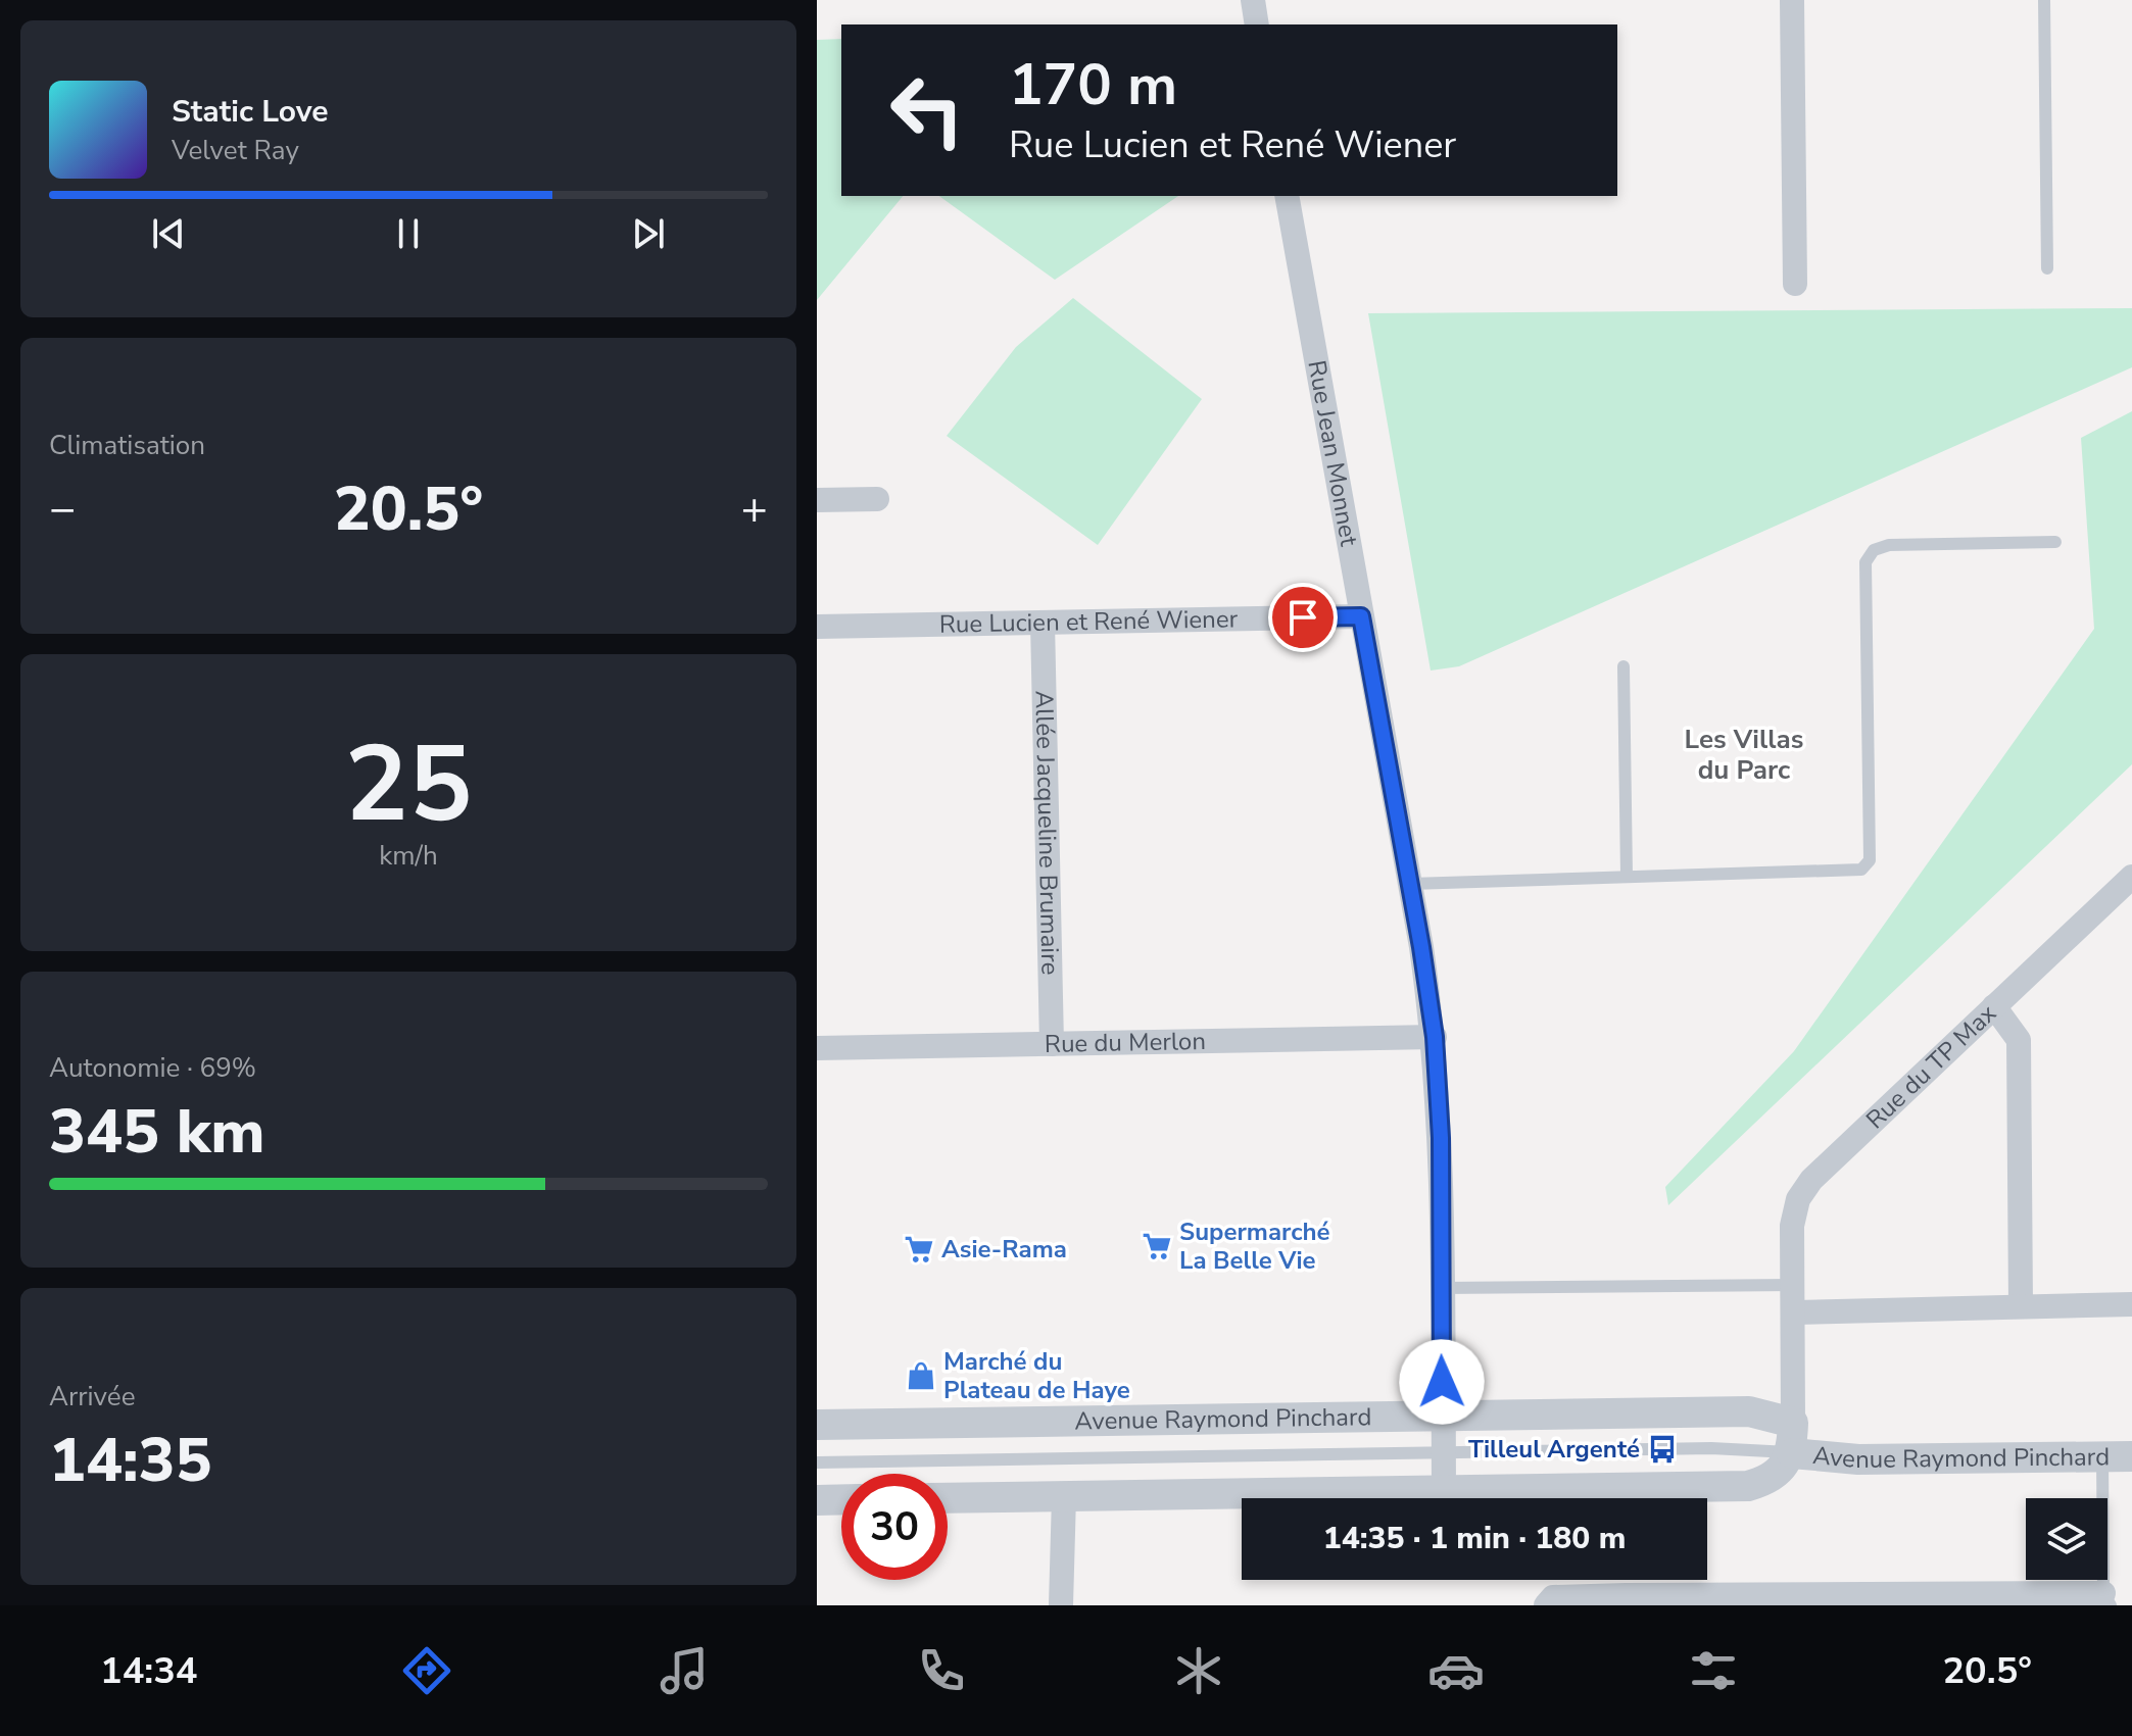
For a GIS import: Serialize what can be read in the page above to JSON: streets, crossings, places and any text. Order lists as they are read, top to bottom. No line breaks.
{"streets":{"street":["Rue Jean Monnet","Rue Lucien et René Wiener","Allée Jacqueline Brumaire","Rue du Merlon","Rue du TP Max","Avenue Raymond Pinchard"]},"crossings":[["Rue Jean Monnet","Rue Lucien et René Wiener"],["Rue Jean Monnet","Rue du Merlon"],["Rue Jean Monnet","Avenue Raymond Pinchard"],["Rue Lucien et René Wiener","Allée Jacqueline Brumaire"],["Allée Jacqueline Brumaire","Rue du Merlon"],["Rue du TP Max","Avenue Raymond Pinchard"]],"districts":["Les Villas du Parc"],"places":{"supermarket":["Supermarché La Belle Vie","Asie-Rama"],"shop":["Marché du Plateau de Haye"],"bus stop":["Tilleul Argenté"]},"page":{"turn":["170 m","Rue Lucien et René Wiener"],"song":["Static Love","Velvet Ray"],"tile":["Climatisation",["25","km/h"],["Autonomie · 69%","345 km"],["Arrivée","14:35"]],"heat":["−","20.5°","+"],"limit":"30","trip":"14:35 · 1 min · 180 m","tabs":["14:34","20.5°"]}}
